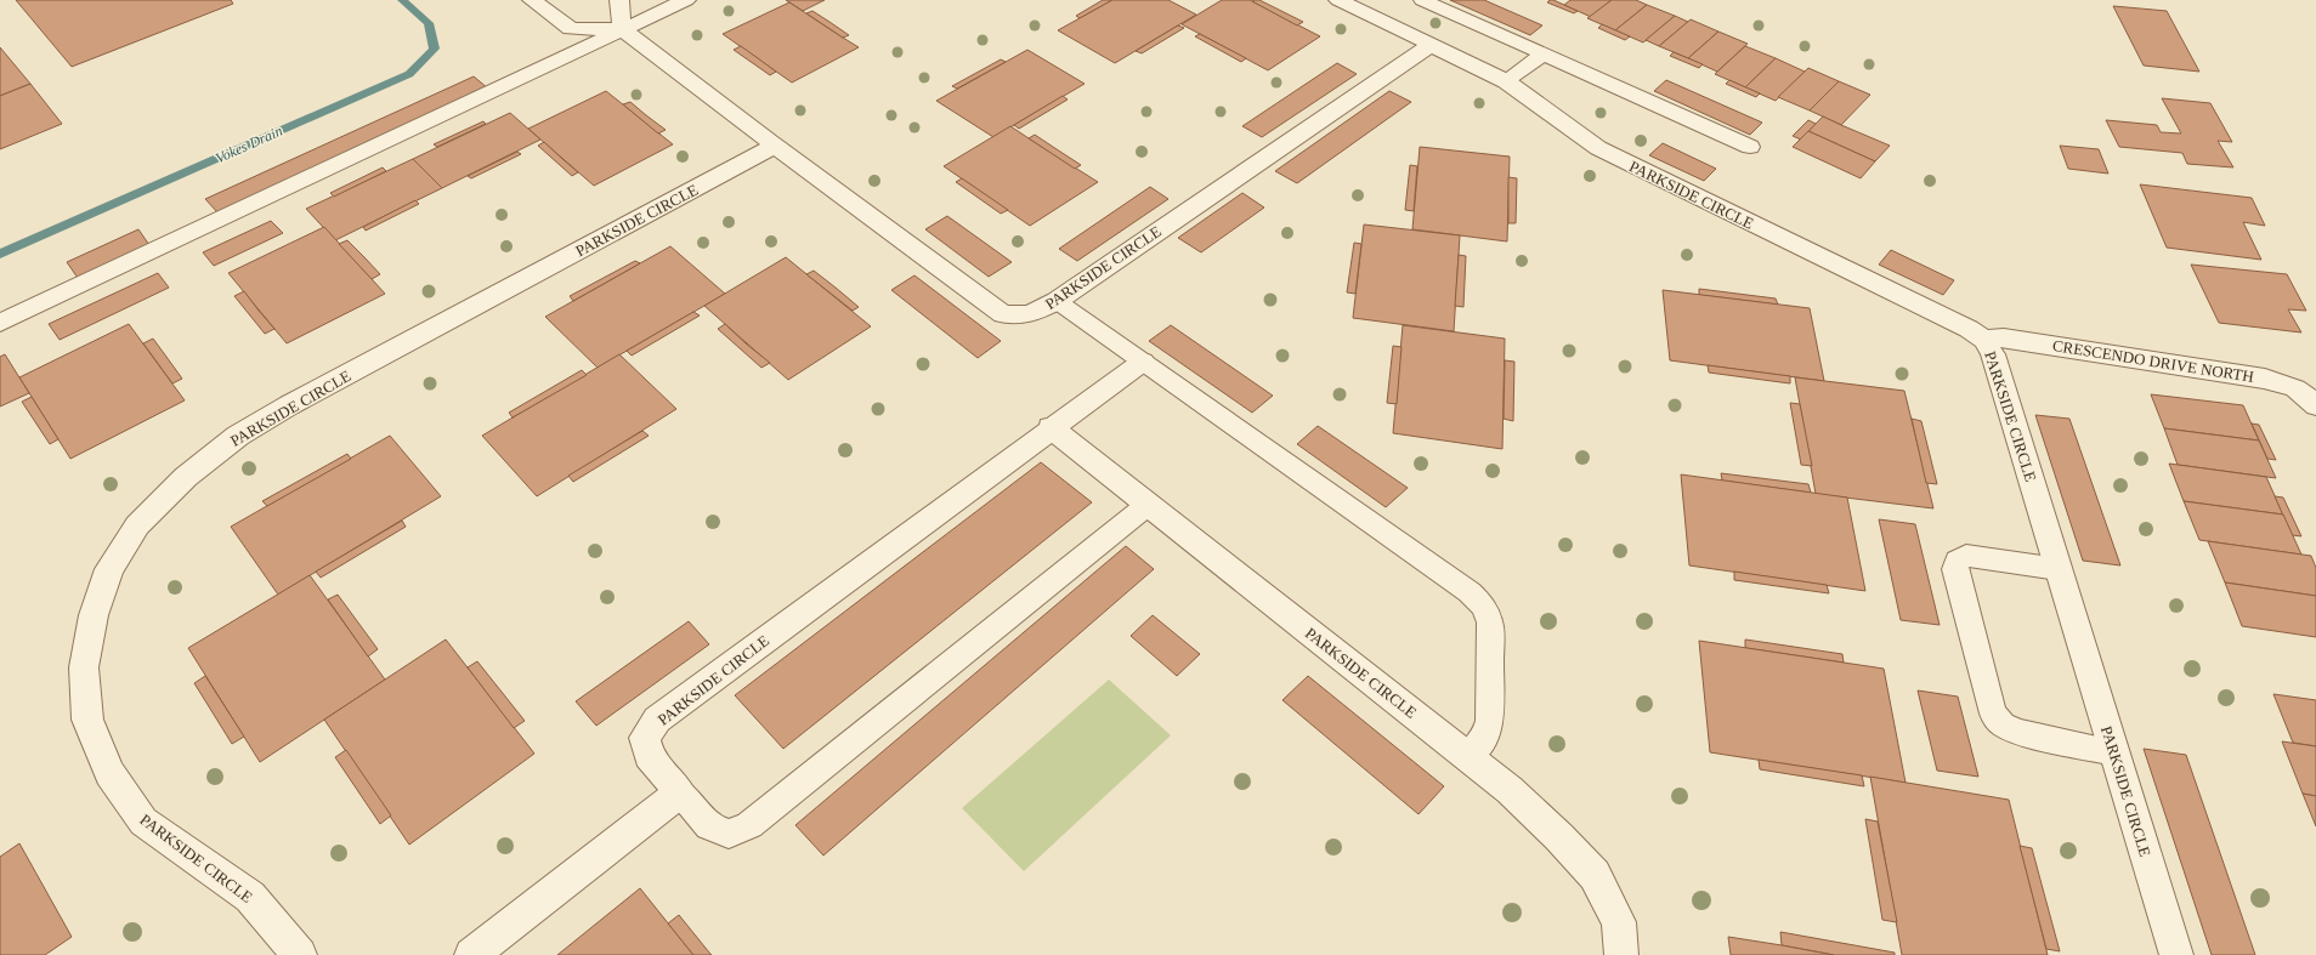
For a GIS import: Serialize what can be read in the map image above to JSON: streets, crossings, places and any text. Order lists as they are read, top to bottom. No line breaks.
{"streets":{"street":["PARKSIDE CIRCLE","CRESCENDO DRIVE NORTH"]},"crossings":[["PARKSIDE CIRCLE","CRESCENDO DRIVE NORTH"]],"water":["Vokes Drain"]}
